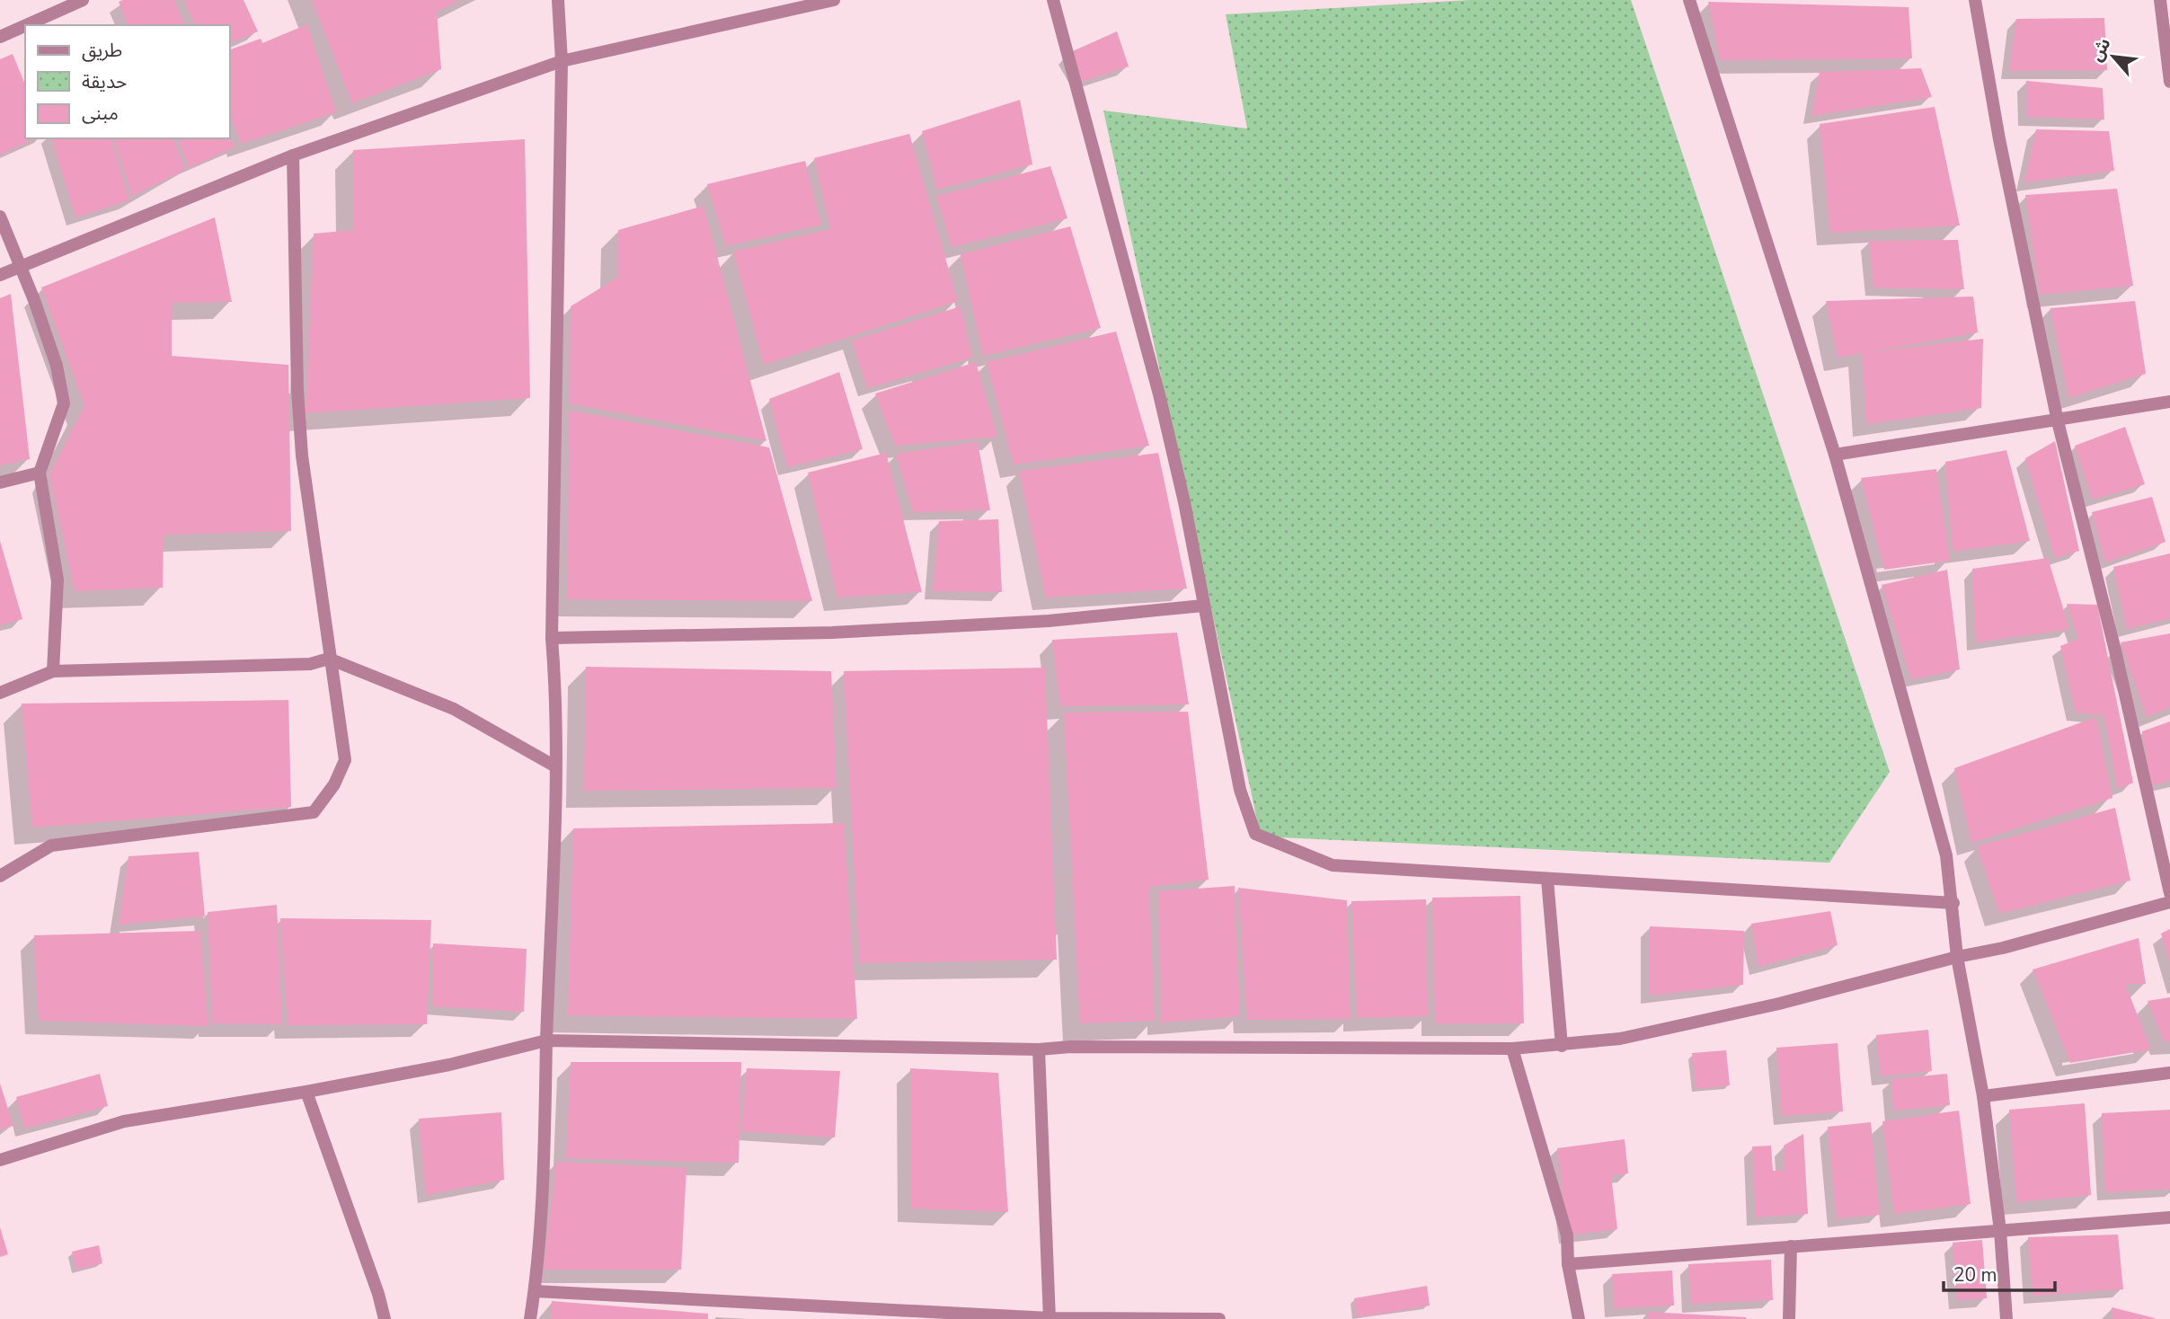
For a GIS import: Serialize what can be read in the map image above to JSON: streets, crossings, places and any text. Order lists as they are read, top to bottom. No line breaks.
{"legend":["طريق","حديقة","مبنى"],"scale_bar":"20 m","north":"top left"}
